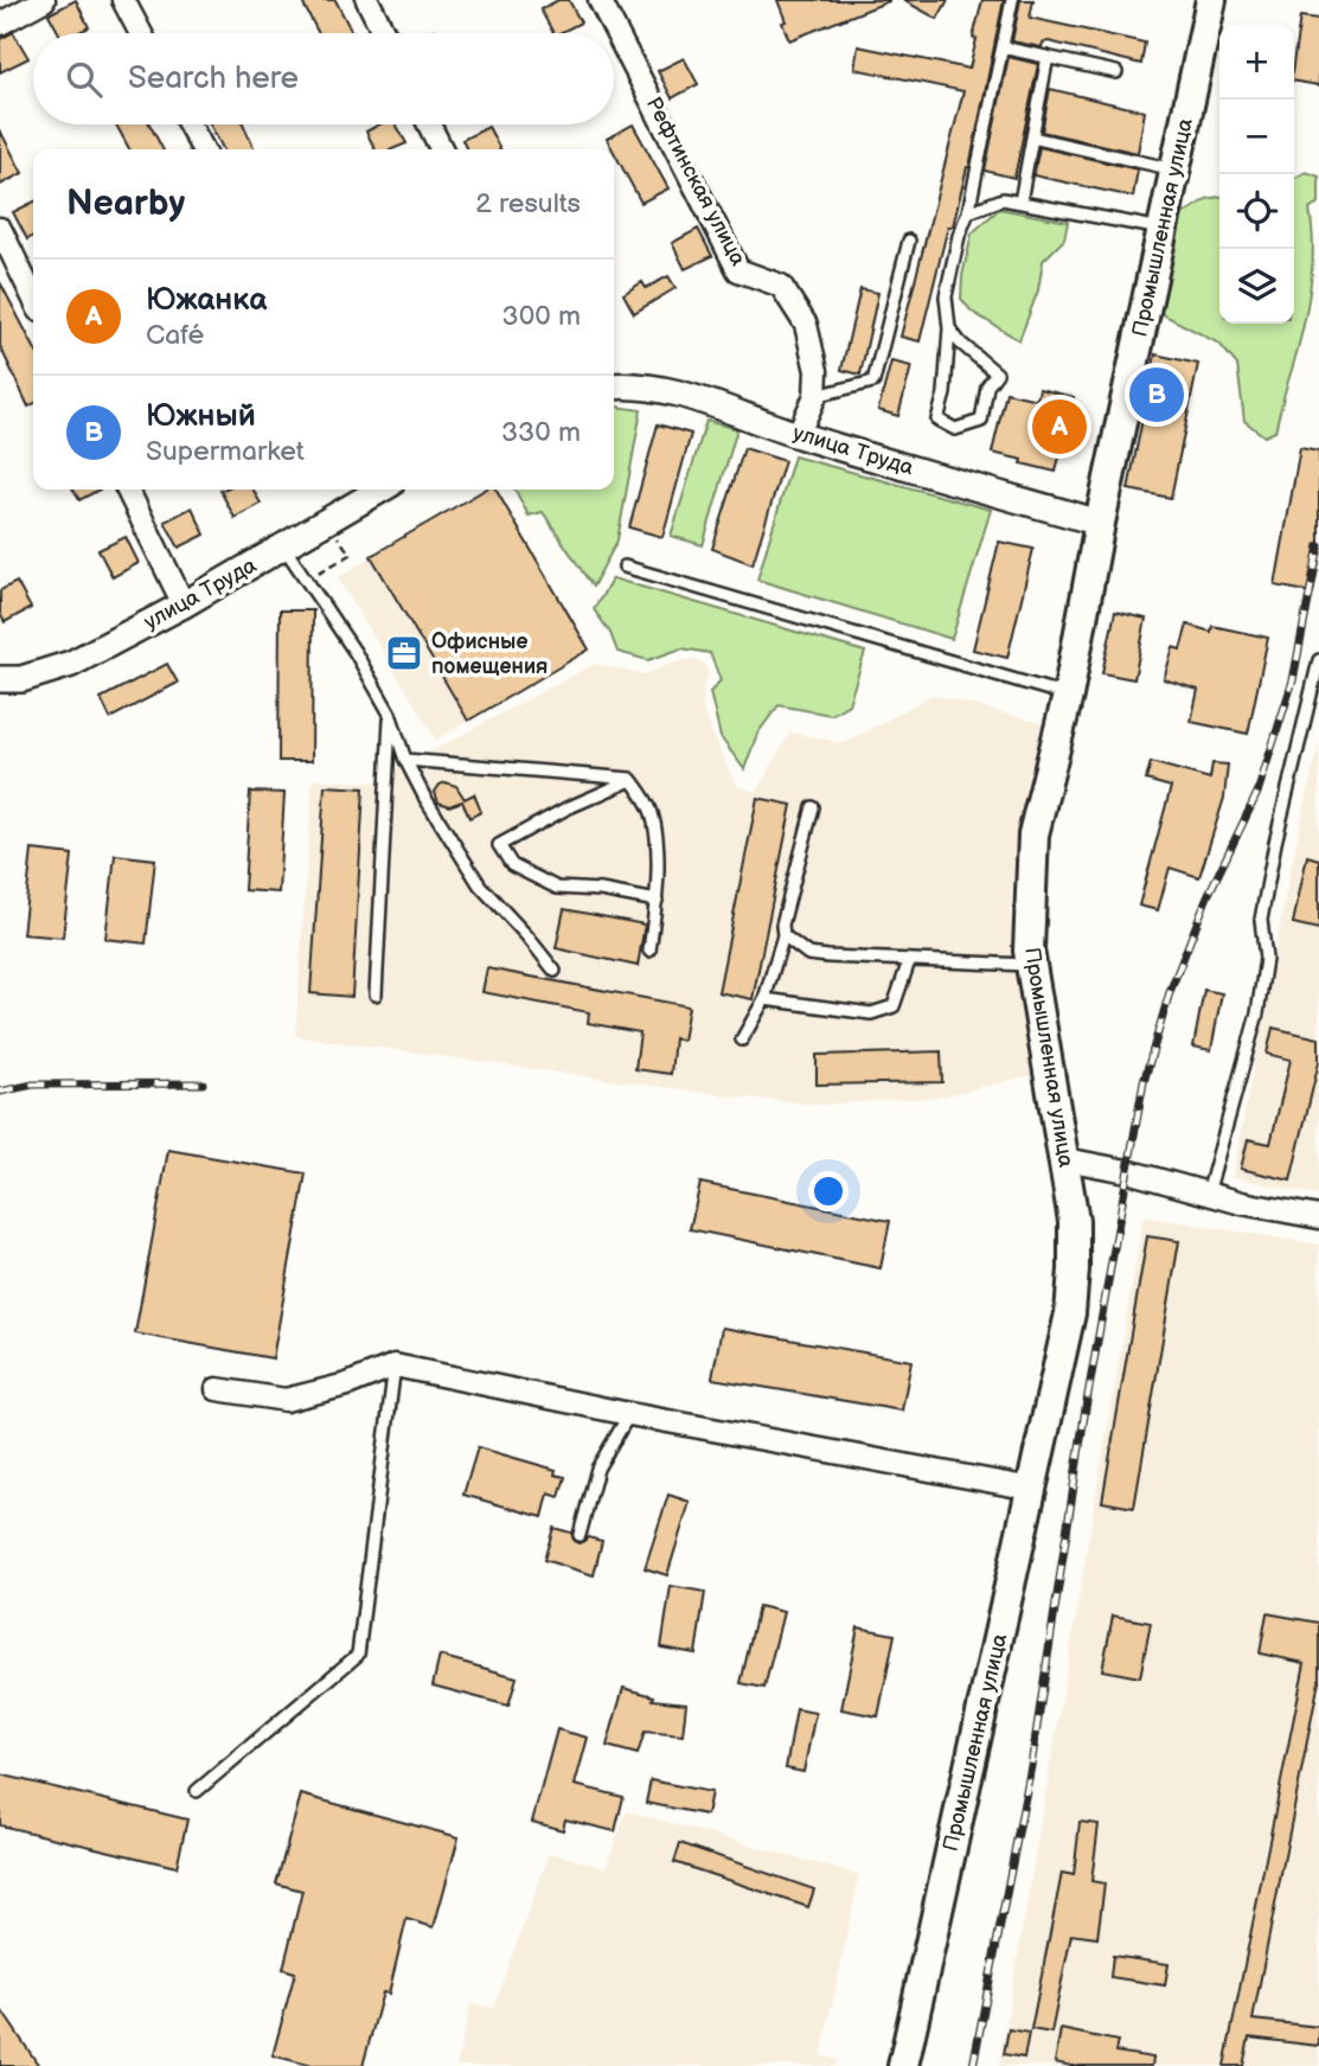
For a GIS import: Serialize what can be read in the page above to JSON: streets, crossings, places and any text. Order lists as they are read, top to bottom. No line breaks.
{"streets":{"main road":["Промышленная улица"],"street":["Рефтинская улица","улица Труда"]},"crossings":[["Рефтинская улица","улица Труда"],["Промышленная улица","улица Труда"]],"places":{"office":["Офисные помещения"]},"page":{"map_buttons":["+","−"],"search":"Search here","heading":["Nearby","2 results"],"list":[{"mark":"A","name":"Южанка","note":"Café","value":"300 m"},{"mark":"B","name":"Южный","note":"Supermarket","value":"330 m"}],"pins":["B","A"]}}
